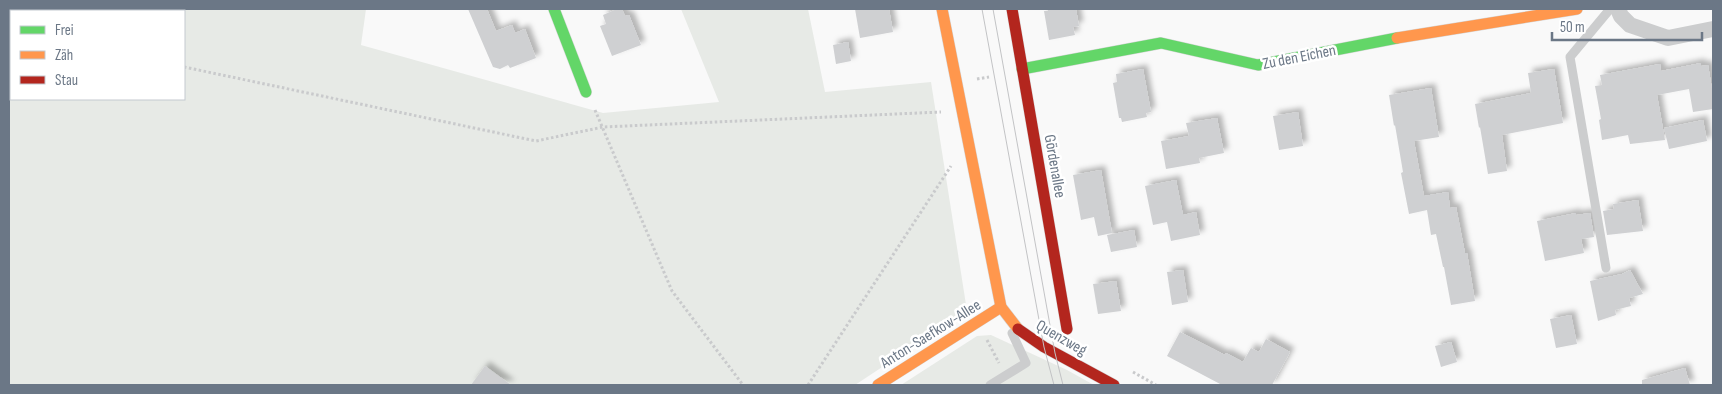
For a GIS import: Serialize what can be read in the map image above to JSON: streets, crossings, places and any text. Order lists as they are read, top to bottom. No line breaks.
{"streets":{"street":["Zu den Eichen","Gördenallee","Anton-Saefkow-Allee","Quenzweg"]},"crossings":[["Zu den Eichen","Gördenallee"],["Anton-Saefkow-Allee","Quenzweg"]],"legend":["Frei","Zäh","Stau"],"scale_bar":"50 m"}
